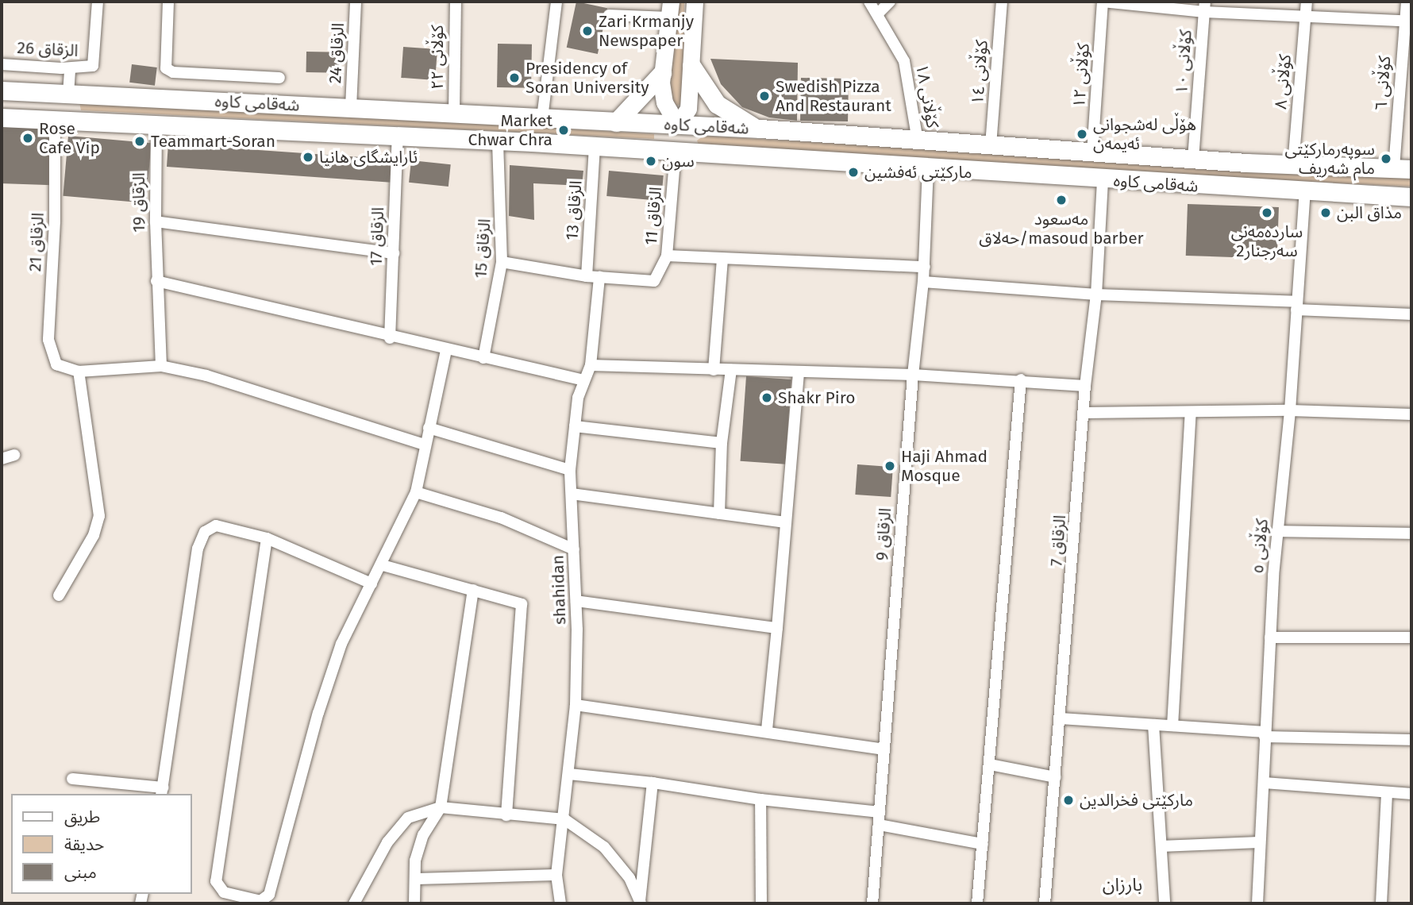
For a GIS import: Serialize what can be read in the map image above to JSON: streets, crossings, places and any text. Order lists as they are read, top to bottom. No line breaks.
{"streets":{"main road":["شەقامی کاوە"],"street":["الزقاق 26","الزقاق 24","کۆڵانی ٢٢","کۆڵانی ١٠","کۆڵانی ١٤","کۆڵانی ١٢","کۆڵانی ٨","کۆڵانی ٦","کۆڵانی ١٨","الزقاق 19","الزقاق 13","الزقاق 11","الزقاق 17","الزقاق 21","الزقاق 15","الزقاق 9","الزقاق 7","کۆڵانی ٥","shahidan"]},"crossings":[["الزقاق 24","شەقامی کاوە"],["کۆڵانی ٢٢","شەقامی کاوە"],["کۆڵانی ١٠","شەقامی کاوە"],["کۆڵانی ١٤","شەقامی کاوە"],["کۆڵانی ١٢","شەقامی کاوە"],["کۆڵانی ٨","شەقامی کاوە"],["کۆڵانی ٦","شەقامی کاوە"],["کۆڵانی ١٨","شەقامی کاوە"],["شەقامی کاوە","الزقاق 19"],["شەقامی کاوە","الزقاق 13"],["شەقامی کاوە","الزقاق 11"],["شەقامی کاوە","الزقاق 17"],["شەقامی کاوە","الزقاق 21"],["شەقامی کاوە","الزقاق 15"],["شەقامی کاوە","الزقاق 9"],["شەقامی کاوە","الزقاق 7"],["شەقامی کاوە","کۆڵانی ٥"],["الزقاق 11","shahidan"]],"districts":["بارزان"],"places":["Zari Krmanjy Newspaper","Presidency of Soran University","Swedish Pizza And Restaurant","Market Chwar Chra","هۆڵی لەشجوانی ئەیمەن","Rose Cafe Vip","Teammart-Soran","ئارایشگای هانیا","سوپەرمارکێتی مام شەریف","سون","مارکێتی ئەفشین","مەسعود حەلاق/masoud barber","ساردەمەنی سەرجنار2","مذاق البن","Shakr Piro","Haji Ahmad Mosque","مارکێتی فخرالدین"],"legend":["طريق","حديقة","مبنى"]}
